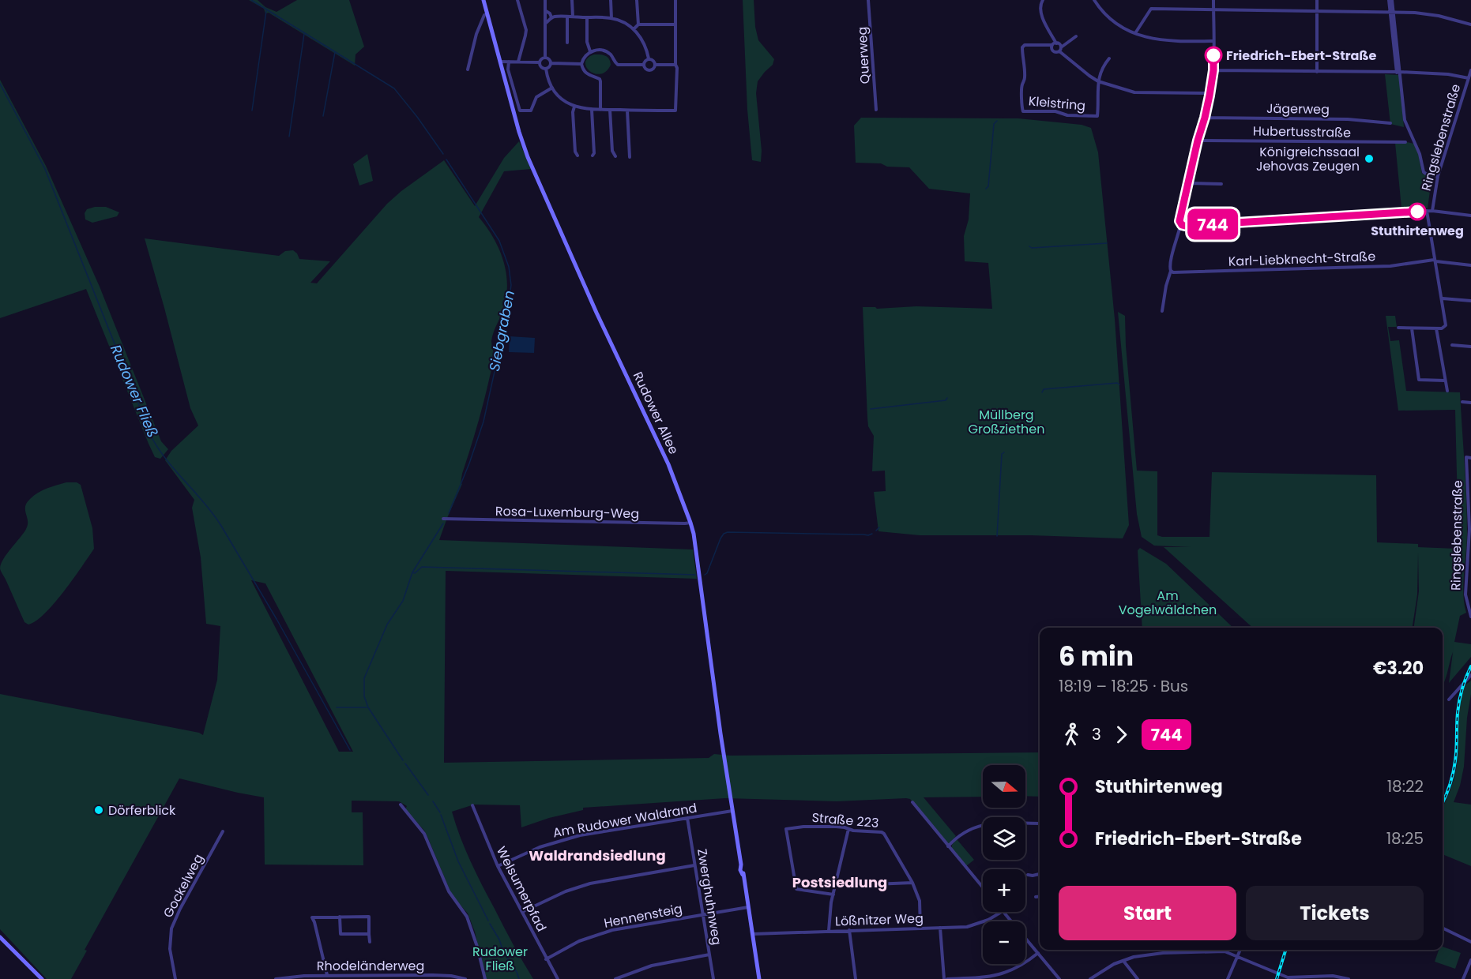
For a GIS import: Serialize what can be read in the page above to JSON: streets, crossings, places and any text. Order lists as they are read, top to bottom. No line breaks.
{"streets":{"street":["Querweg","Kleistring","Jägerweg","Hubertusstraße","Ringslebenstraße","Karl-Liebknecht-Straße","Rudower Allee","Rosa-Luxemburg-Weg","Am Rudower Waldrand","Straße 223","Gockelweg","Welsumerpfad","Zwerghuhnweg","Hennensteig","Lößnitzer Weg","Rhodeländerweg"]},"crossings":[["Ringslebenstraße","Karl-Liebknecht-Straße"],["Rudower Allee","Rosa-Luxemburg-Weg"],["Rudower Allee","Am Rudower Waldrand"],["Rudower Allee","Hennensteig"],["Rudower Allee","Lößnitzer Weg"],["Am Rudower Waldrand","Welsumerpfad"],["Am Rudower Waldrand","Zwerghuhnweg"],["Straße 223","Lößnitzer Weg"],["Welsumerpfad","Hennensteig"],["Zwerghuhnweg","Hennensteig"]],"districts":["Waldrandsiedlung","Postsiedlung"],"water":["Siebgraben","Rudower Fließ"],"parks":["Müllberg Großziethen","Am Vogelwäldchen","Rudower Fließ"],"places":["Friedrich-Ebert-Straße","Königreichssaal Jehovas Zeugen","Stuthirtenweg","Dörferblick"],"lines":["bus line 744"],"north":"right","page":{"on_map":"744","heading":["6 min","18:19 – 18:25 · Bus","€3.20"],"legs":["3","744"],"list":[{"name":"Stuthirtenweg","value":"18:22"},{"name":"Friedrich-Ebert-Straße","value":"18:25"}],"map_buttons":["+","−"],"buttons":["Start","Tickets"]}}
